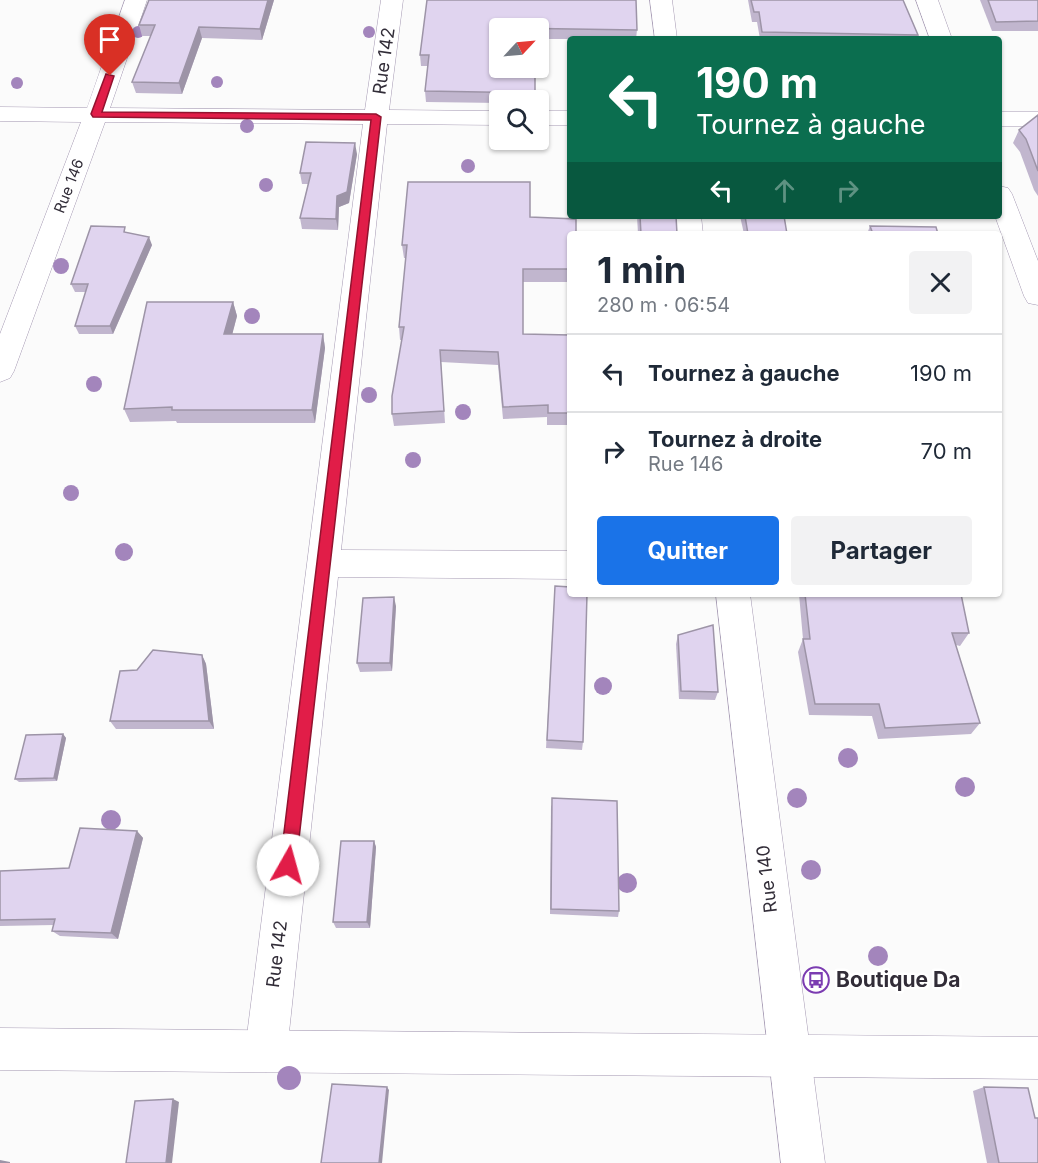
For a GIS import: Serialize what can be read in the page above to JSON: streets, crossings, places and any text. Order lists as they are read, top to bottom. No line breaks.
{"streets":{"street":["Rue 142","Rue 146","Rue 140"]},"places":{"bus stop":["Boutique Da"]},"north":"top right","page":{"turn":["190 m","Tournez à gauche"],"heading":["1 min","280 m · 06:54"],"list":[{"name":"Tournez à gauche","value":"190 m"},{"name":"Tournez à droite","note":"Rue 146","value":"70 m"}],"buttons":["Quitter","Partager"]}}
